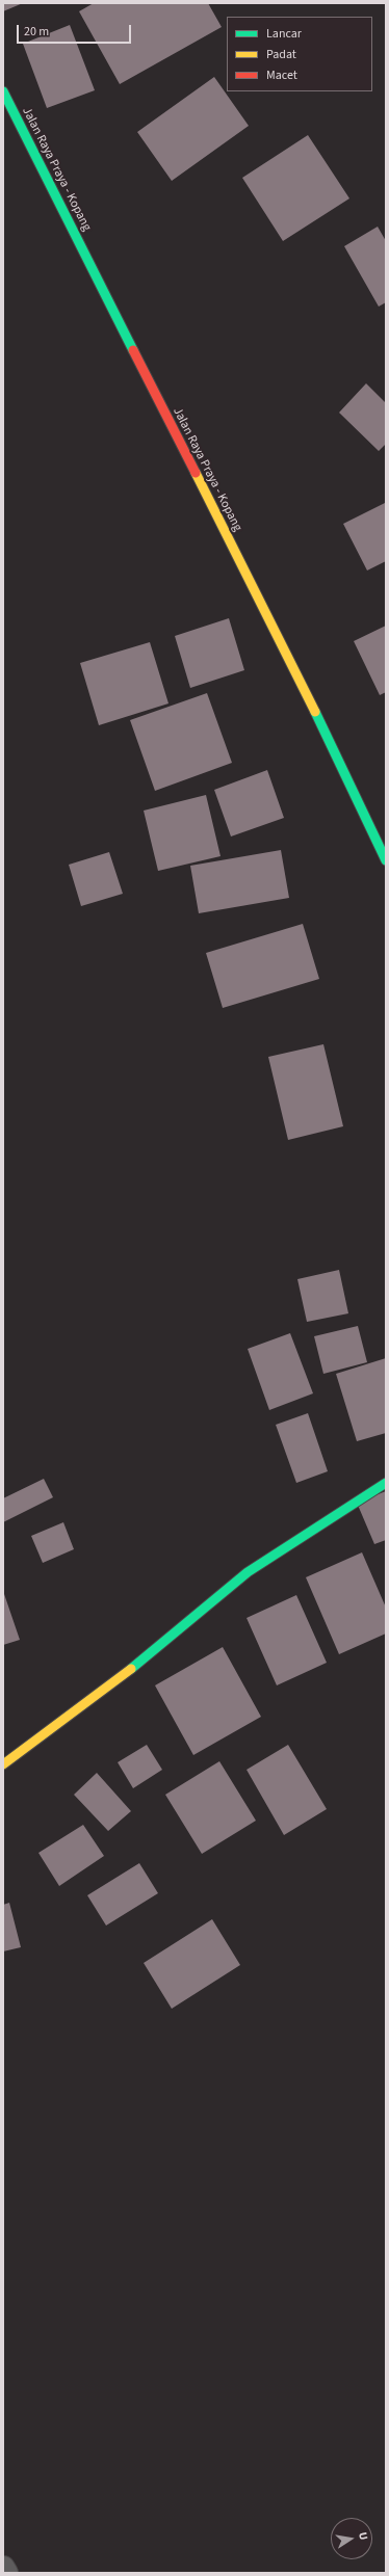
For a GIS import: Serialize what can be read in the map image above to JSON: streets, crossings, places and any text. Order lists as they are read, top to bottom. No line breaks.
{"streets":{"main road":["Jalan Raya Praya - Kopang"]},"legend":["Lancar","Padat","Macet"],"scale_bar":"20 m","north":"right"}
